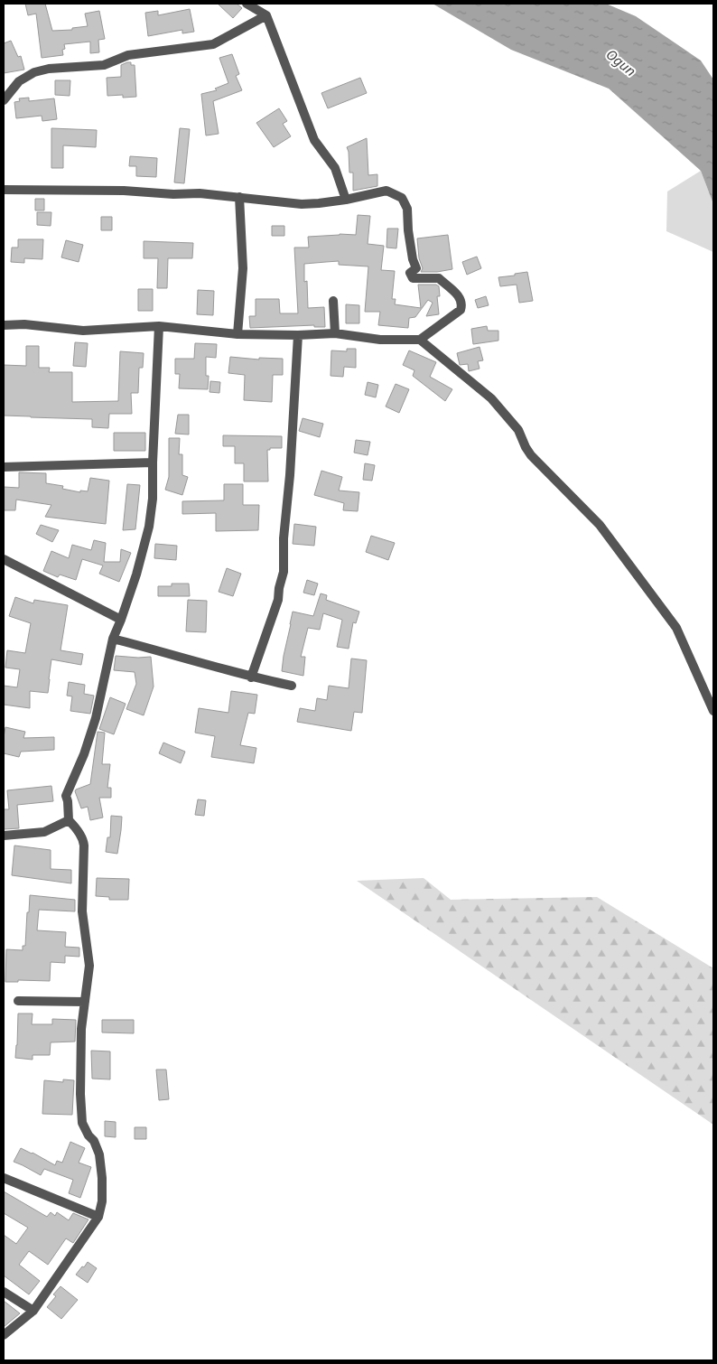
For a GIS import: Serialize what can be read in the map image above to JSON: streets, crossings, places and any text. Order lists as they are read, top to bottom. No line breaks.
{"water":["Ogun"]}
